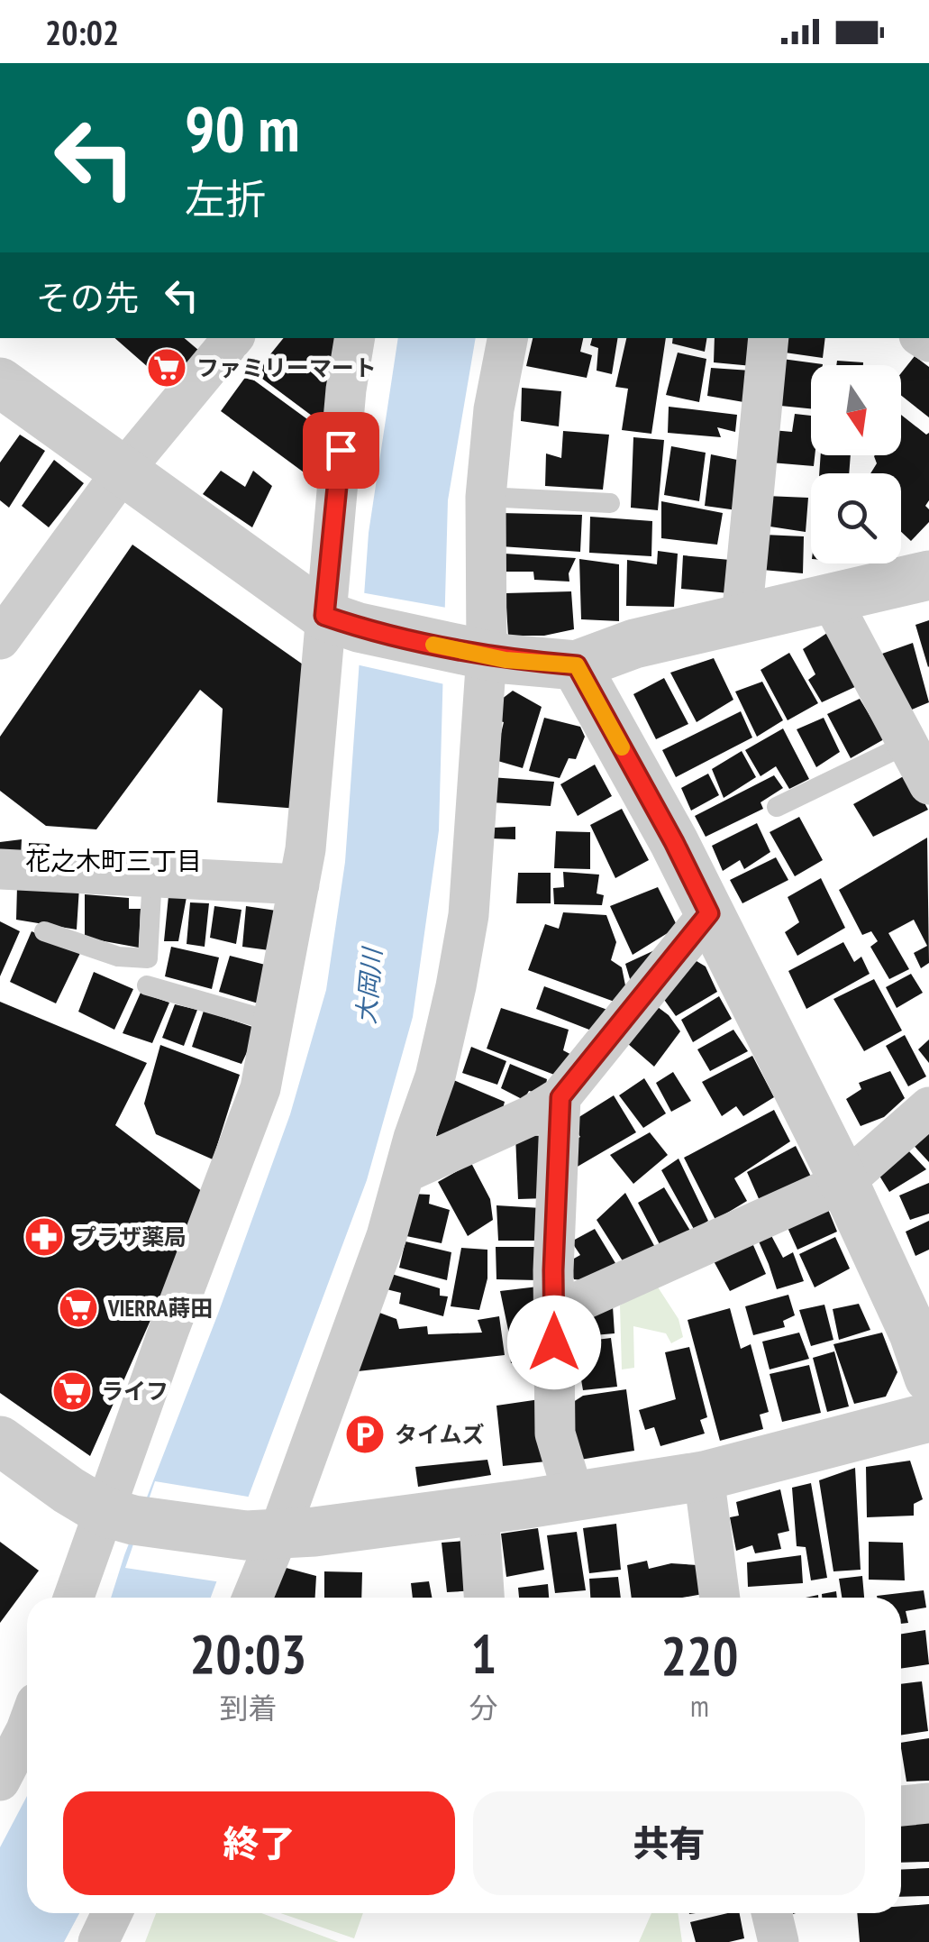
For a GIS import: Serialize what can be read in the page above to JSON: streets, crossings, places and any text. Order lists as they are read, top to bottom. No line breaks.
{"districts":["花之木町三丁目"],"water":["大岡川"],"places":{"supermarket":["ファミリーマート","VIERRA蒔田","ライフ"],"pharmacy":["プラザ薬局"],"parking":["タイムズ"]},"north":"bottom","page":{"status":"20:02","turn":["90 m","左折"],"then":"その先","eta":["20:03","到着","1","分","220","m"],"buttons":["終了","共有"]}}
